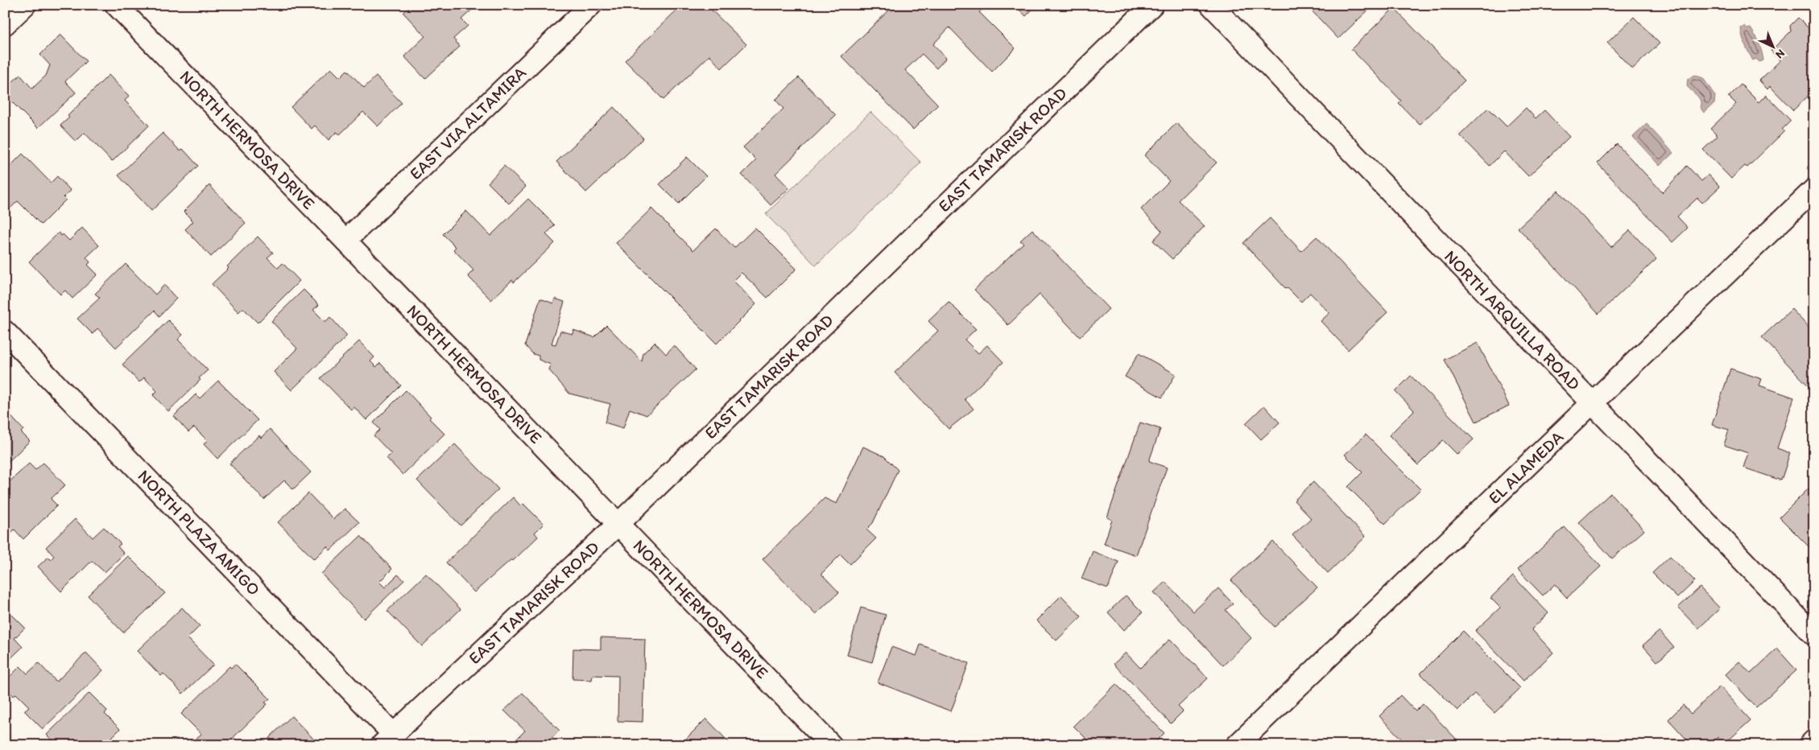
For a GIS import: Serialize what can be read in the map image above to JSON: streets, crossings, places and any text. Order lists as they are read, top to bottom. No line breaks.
{"streets":{"street":["EAST VIA ALTAMIRA","NORTH HERMOSA DRIVE","EAST TAMARISK ROAD","NORTH ARQUILLA ROAD","EL ALAMEDA","NORTH PLAZA AMIGO"]},"crossings":[["EAST VIA ALTAMIRA","NORTH HERMOSA DRIVE"],["NORTH HERMOSA DRIVE","EAST TAMARISK ROAD"],["EAST TAMARISK ROAD","NORTH PLAZA AMIGO"],["NORTH ARQUILLA ROAD","EL ALAMEDA"]],"north":"bottom right"}
